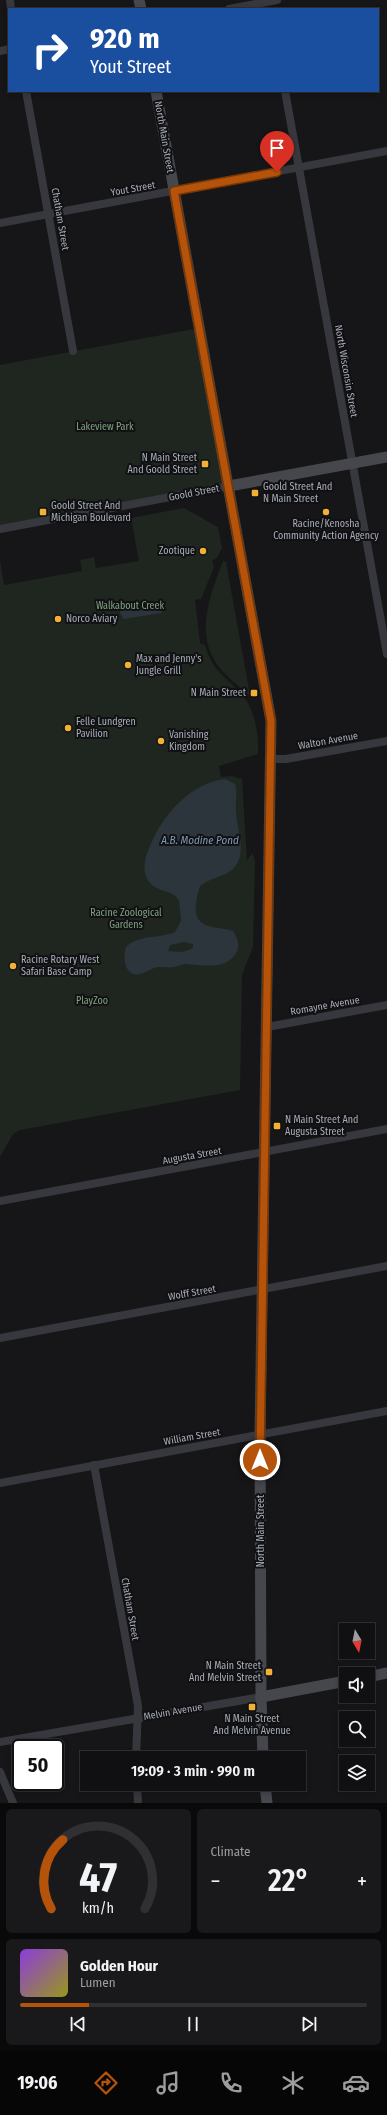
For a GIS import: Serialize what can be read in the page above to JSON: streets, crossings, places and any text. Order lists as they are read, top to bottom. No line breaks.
{"streets":{"main road":["North Main Street","Goold Street","Melvin Avenue"],"street":["Yout Street","Chatham Street","North Wisconsin Street","Walton Avenue","Romayne Avenue","Augusta Street","Wolff Street","William Street"]},"crossings":[["North Main Street","Yout Street"],["North Main Street","Goold Street"],["North Main Street","Walton Avenue"],["North Main Street","Romayne Avenue"],["North Main Street","Augusta Street"],["North Main Street","Wolff Street"],["North Main Street","William Street"],["North Main Street","Melvin Avenue"],["Yout Street","Chatham Street"],["Yout Street","North Wisconsin Street"],["Chatham Street","William Street"],["Chatham Street","Melvin Avenue"],["North Wisconsin Street","Goold Street"]],"water":["A.B. Modine Pond"],"parks":["Lakeview Park","Walkabout Creek","Racine Zoological Gardens","PlayZoo"],"places":{"transit":["N Main Street And Goold Street","Goold Street And N Main Street","Goold Street And Michigan Boulevard","N Main Street","N Main Street And Augusta Street","N Main Street And Melvin Street","N Main Street And Melvin Avenue"],"other":["Racine/Kenosha Community Action Agency","Zootique","Norco Aviary","Max and Jenny's Jungle Grill","Felle Lundgren Pavilion","Vanishing Kingdom","Racine Rotary West Safari Base Camp"]},"north":"bottom","page":{"turn":["920 m","Yout Street"],"limit":"50","trip":"19:09 · 3 min · 990 m","tile":"Climate","heat":["−","22°","+"],"song":["Golden Hour","Lumen"],"tabs":"19:06","gauge":["47","km/h"]}}
